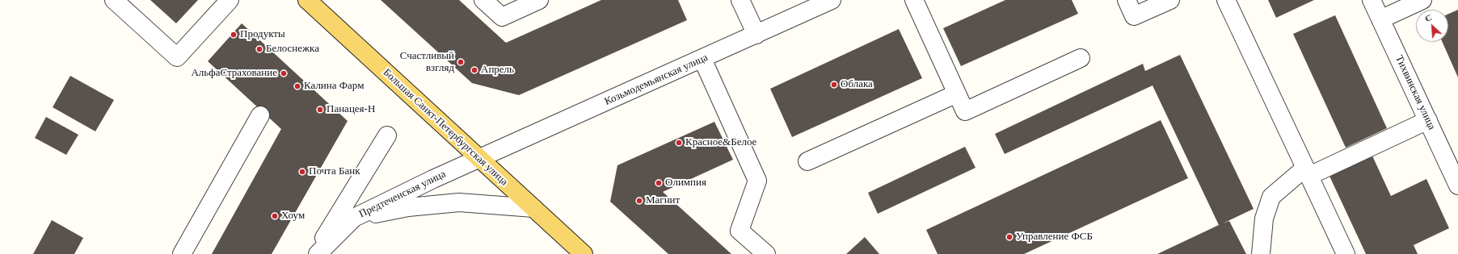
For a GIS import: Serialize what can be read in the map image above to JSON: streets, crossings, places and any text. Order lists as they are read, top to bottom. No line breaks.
{"streets":{"main road":["Большая Санкт-Петербургская улица"],"street":["Козьмодемьянская улица","Тихвинская улица","Предтеченская улица"]},"crossings":[["Козьмодемьянская улица","Большая Санкт-Петербургская улица"],["Козьмодемьянская улица","Предтеченская улица"],["Большая Санкт-Петербургская улица","Предтеченская улица"]],"places":["Продукты","Белоснежка","Счастливый взгляд","Апрель","АльфаСтрахование","Облака","Калина Фарм","Панацея-Н","Красное&Белое","Почта Банк","Олимпия","Магнит","Хоум","Управление ФСБ"],"north":"top left"}
